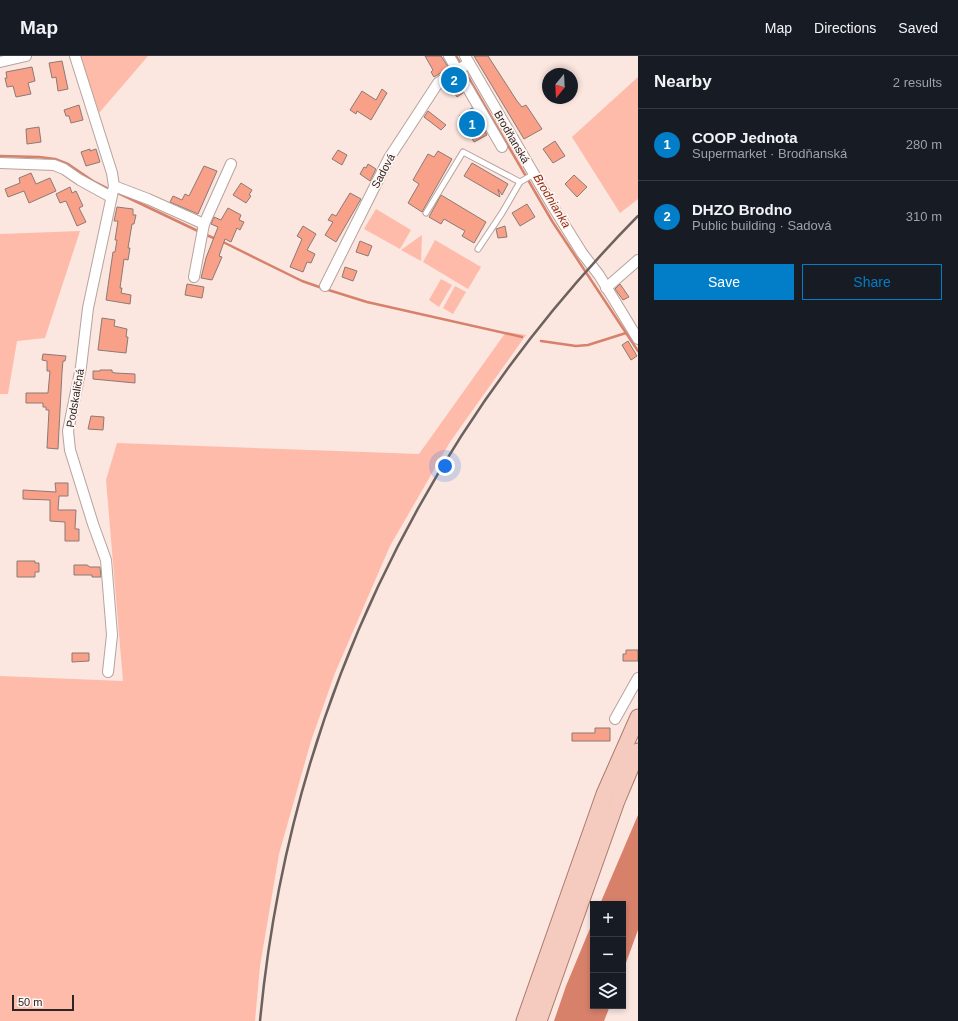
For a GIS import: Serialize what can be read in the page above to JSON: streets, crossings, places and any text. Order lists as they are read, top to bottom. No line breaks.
{"streets":{"street":["Brodňanská","Sadová","Podskaličná"]},"crossings":[["Brodňanská","Sadová"]],"water":["Brodnianka"],"scale_bar":"50 m","north":"bottom","page":{"header":"Map","nav":["Map","Directions","Saved"],"heading":["Nearby","2 results"],"pins":["2","1"],"list":[{"mark":"1","name":"COOP Jednota","note":"Supermarket · Brodňanská","value":"280 m"},{"mark":"2","name":"DHZO Brodno","note":"Public building · Sadová","value":"310 m"}],"buttons":["Save","Share"],"map_buttons":["+","−"],"scale":"50 m"}}
